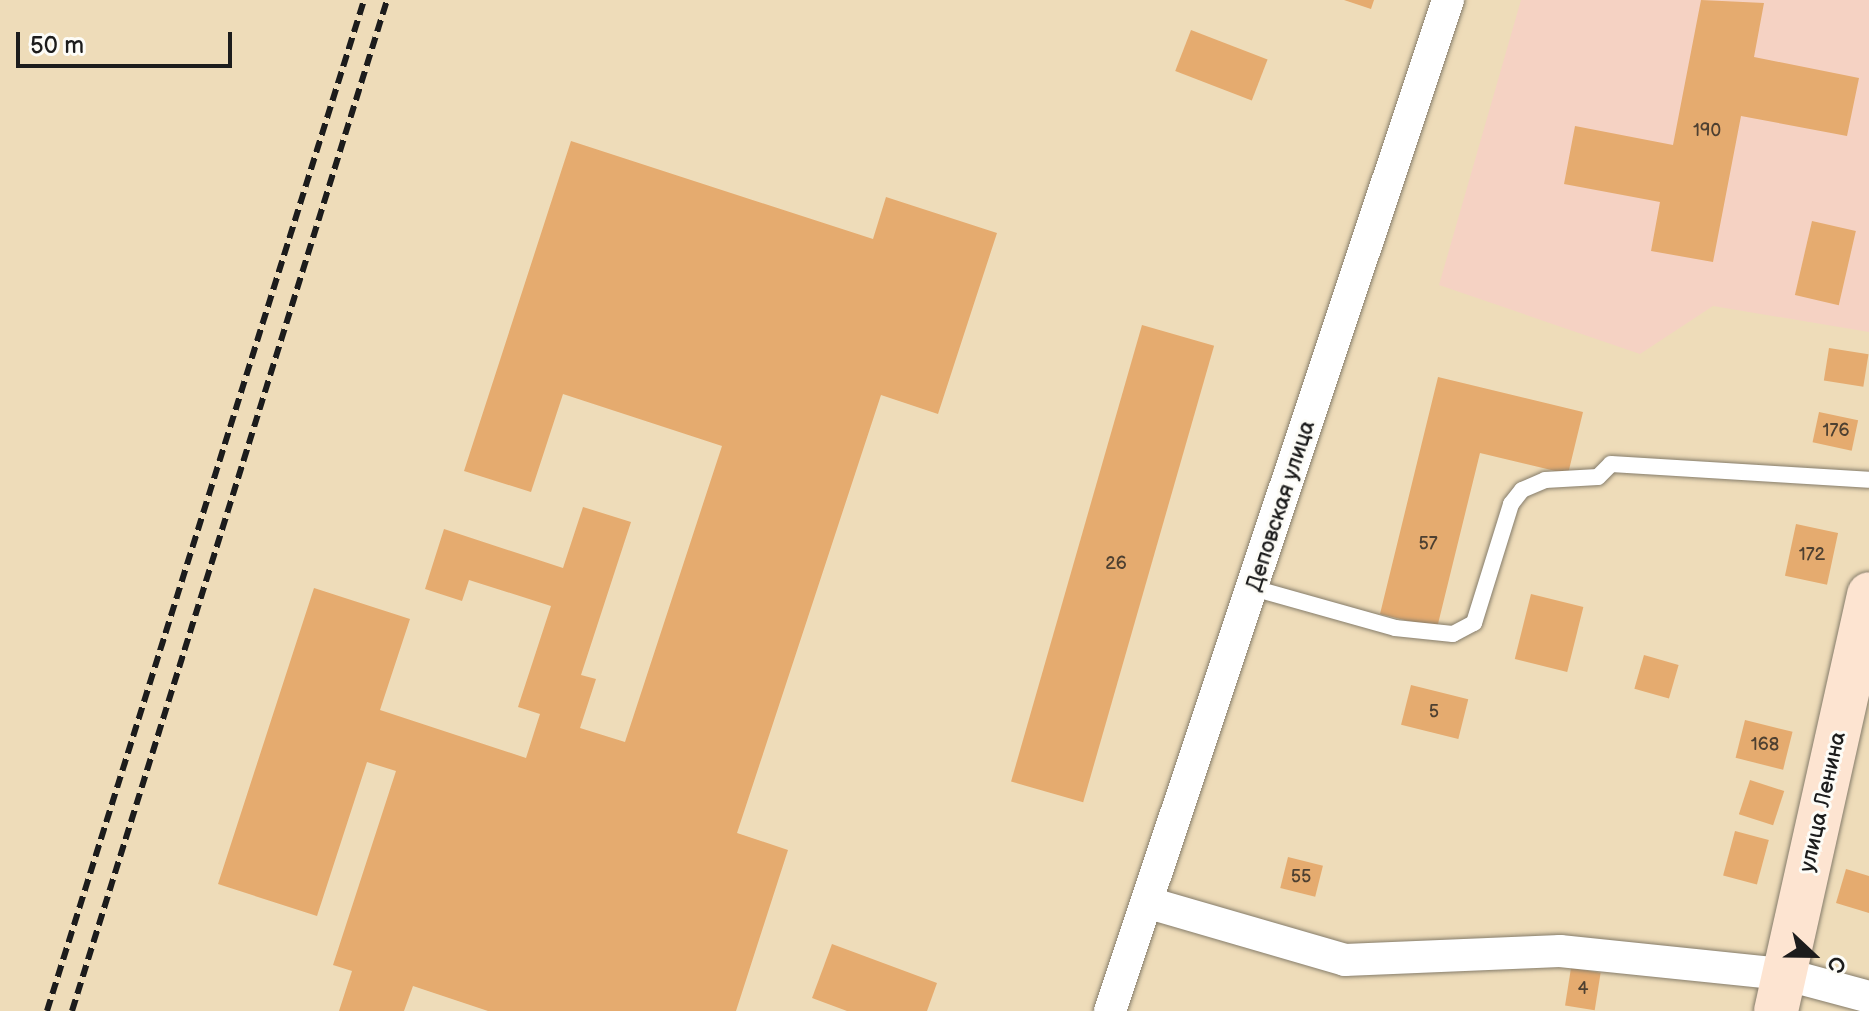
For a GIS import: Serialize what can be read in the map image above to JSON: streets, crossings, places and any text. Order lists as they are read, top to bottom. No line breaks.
{"streets":{"main road":["улица Ленина"],"street":["Деповская улица"]},"house_numbers":["190","176","57","172","26","5","168","55","4"],"scale_bar":"50 m","north":"right"}
